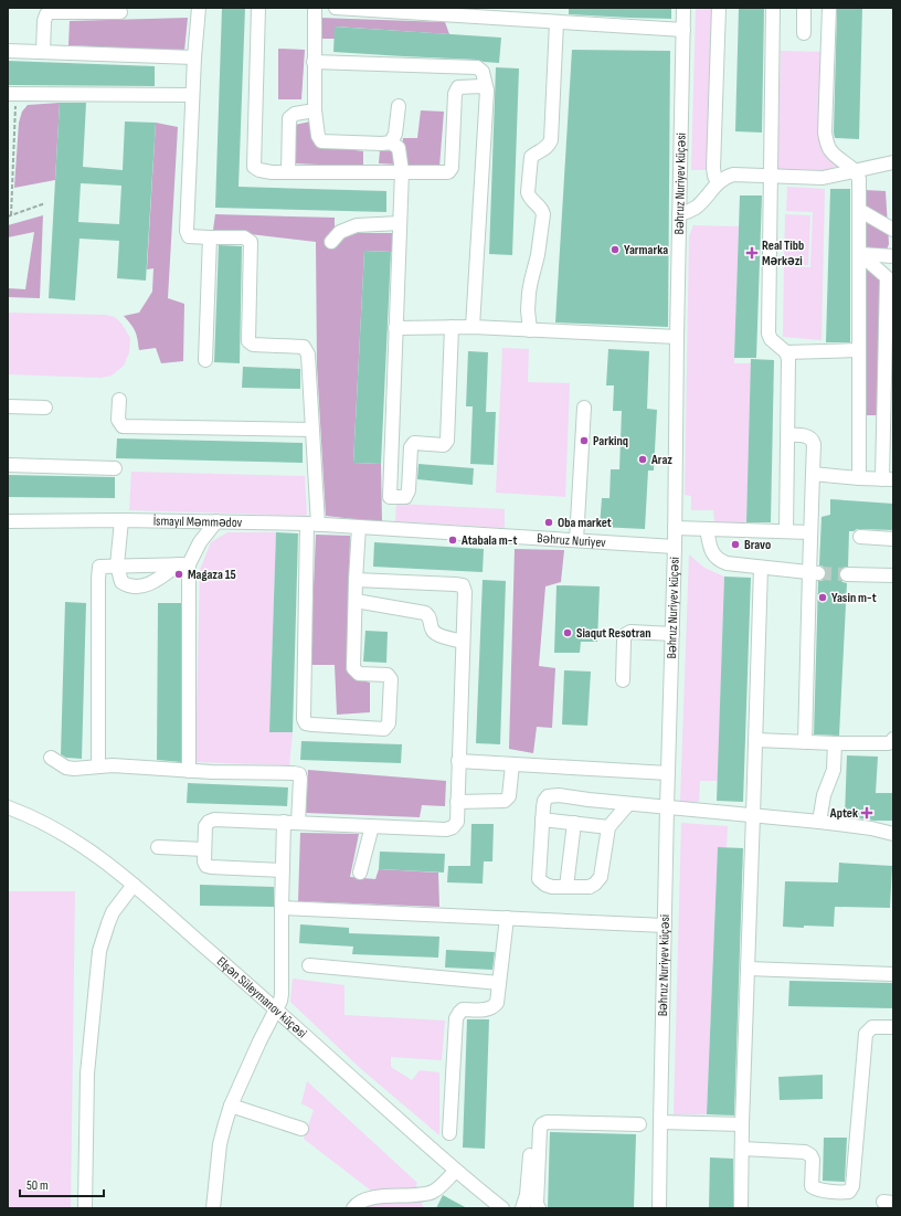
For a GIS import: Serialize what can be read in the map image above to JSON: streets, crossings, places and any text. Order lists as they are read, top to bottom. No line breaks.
{"streets":{"street":["Bəhruz Nuriyev küçəsi","İsmayıl Məmmədov","Bəhruz Nuriyev","Elşən Süleymanov küçəsi"]},"crossings":[["Bəhruz Nuriyev küçəsi","Bəhruz Nuriyev"],["İsmayıl Məmmədov","Bəhruz Nuriyev"]],"places":{"other":["Yarmarka","Parkinq","Araz","Oba market","Atabala m-t","Bravo","Magaza 15","Yasin m-t","Siaqut Resotran"],"health":["Real Tibb Mərkəzi","Aptek"]},"scale_bar":"50 m"}
